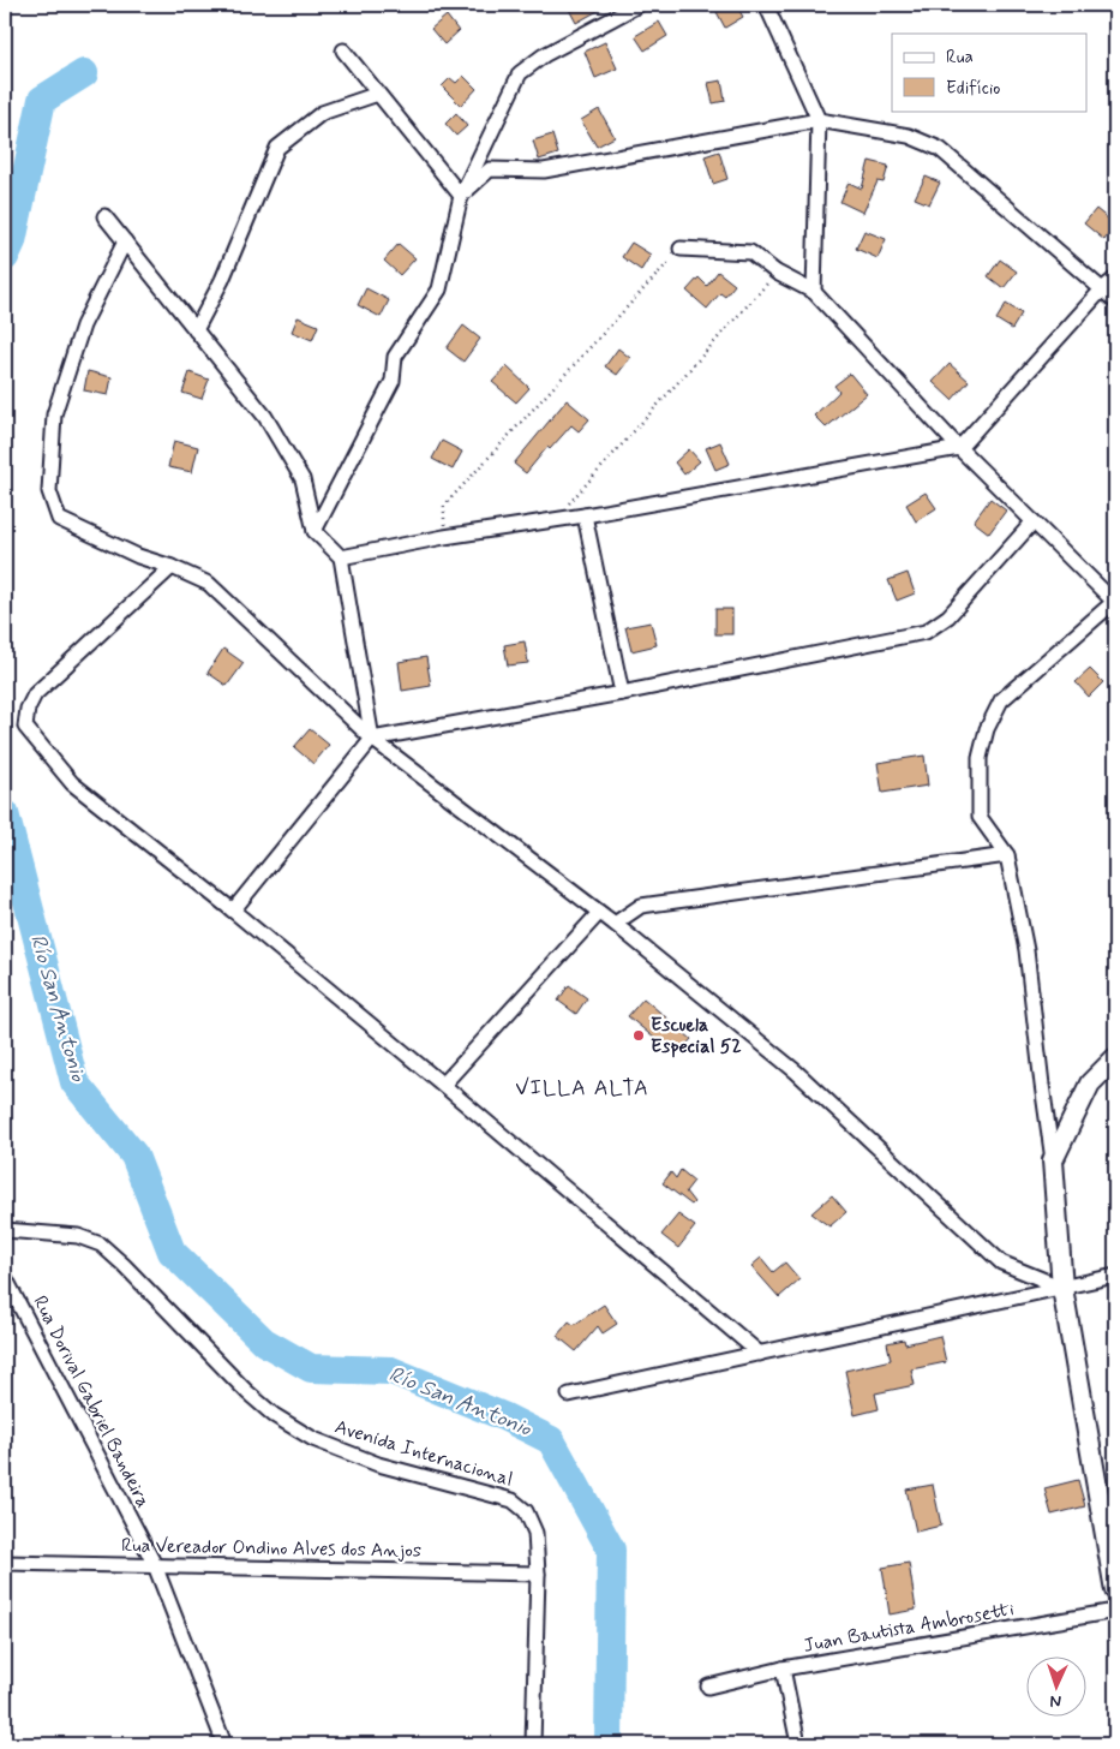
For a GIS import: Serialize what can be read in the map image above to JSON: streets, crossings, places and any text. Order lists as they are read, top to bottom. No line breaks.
{"streets":{"street":["Rua Dorival Gabriel Bandeira","Avenida Internacional","Rua Vereador Ondino Alves dos Anjos","Juan Bautista Ambrosetti"]},"crossings":[["Rua Dorival Gabriel Bandeira","Rua Vereador Ondino Alves dos Anjos"],["Avenida Internacional","Rua Vereador Ondino Alves dos Anjos"]],"districts":["VILLA ALTA"],"water":["Río San Antonio"],"places":["Escuela Especial 52"],"legend":["Rua","Edifício"],"north":"bottom"}
